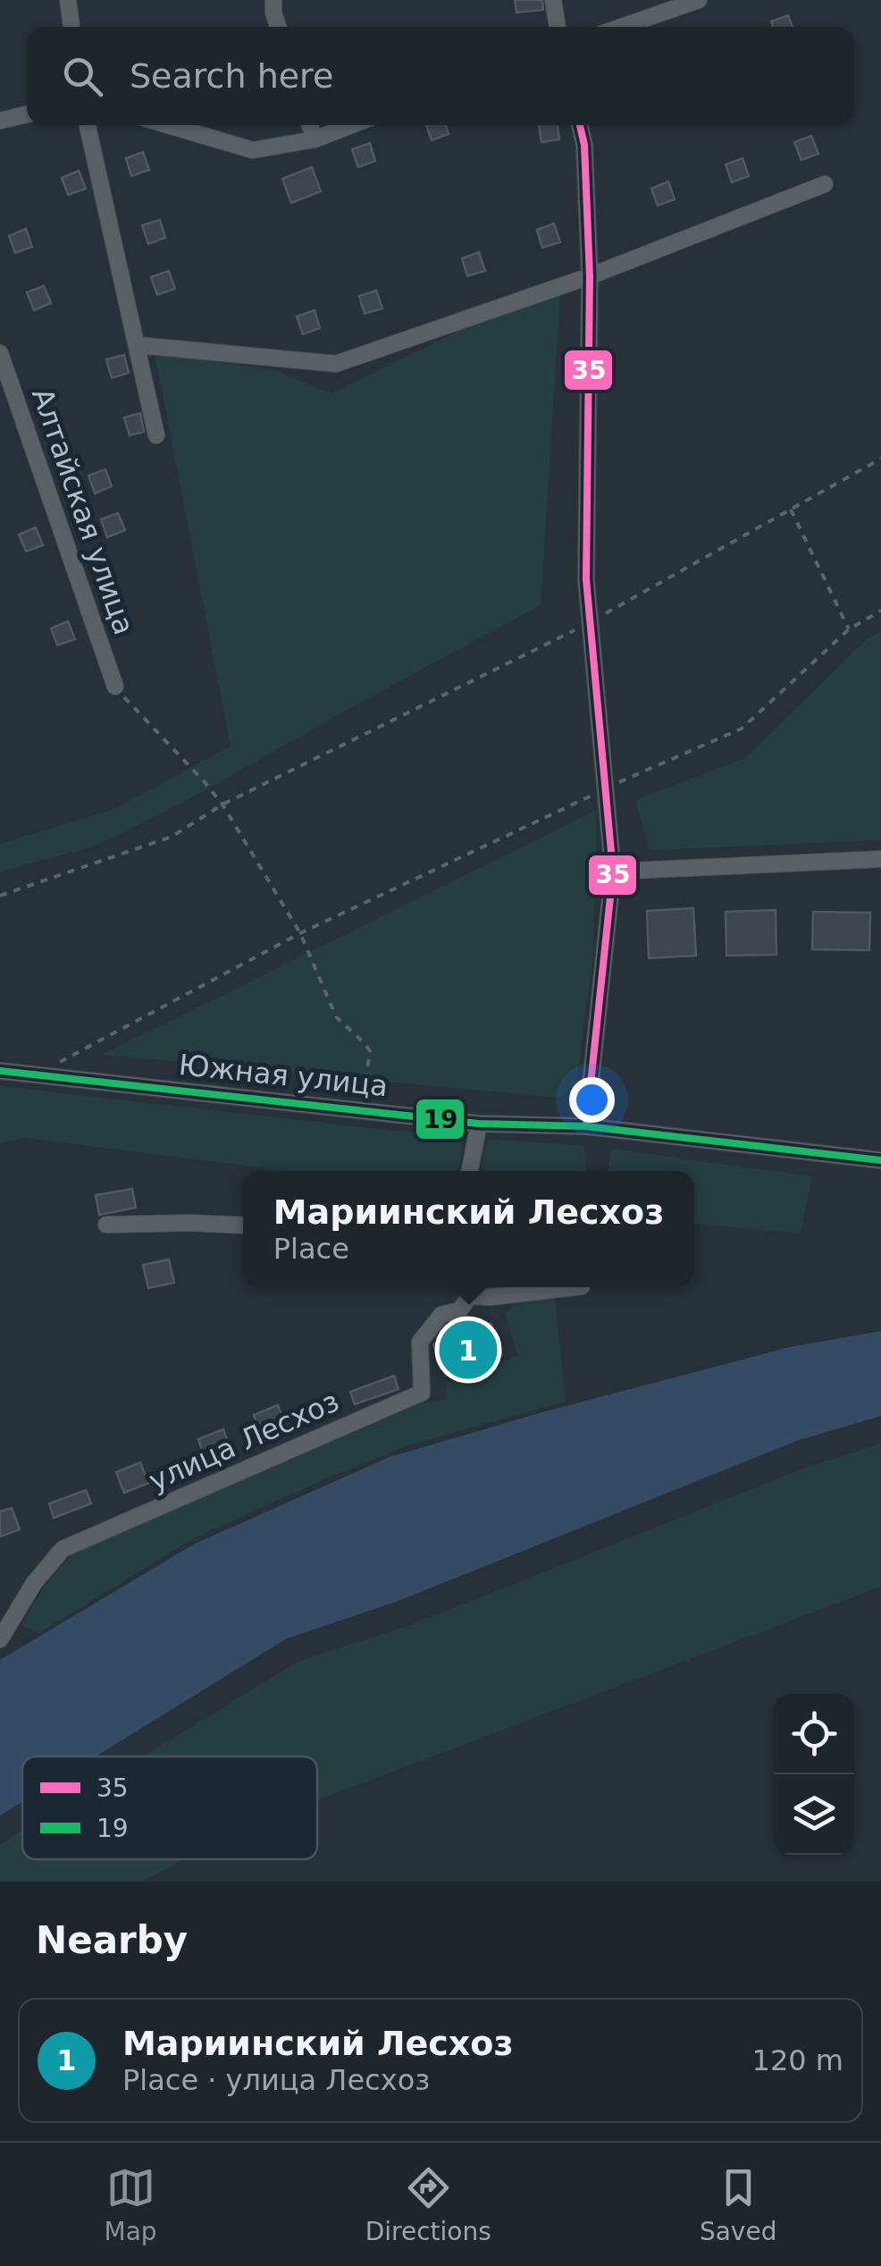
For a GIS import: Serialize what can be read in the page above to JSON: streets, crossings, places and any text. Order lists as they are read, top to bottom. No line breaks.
{"streets":{"street":["Алтайская улица","Южная улица","улица Лесхоз"]},"lines":["transit line 35","transit line 19"],"legend":["35","19"],"page":{"search":"Search here","popup":["Мариинский Лесхоз","Place"],"pins":"1","heading":"Nearby","list":[{"mark":"1","name":"Мариинский Лесхоз","note":"Place · улица Лесхоз","value":"120 m"}],"nav":["Map","Directions","Saved"]}}
